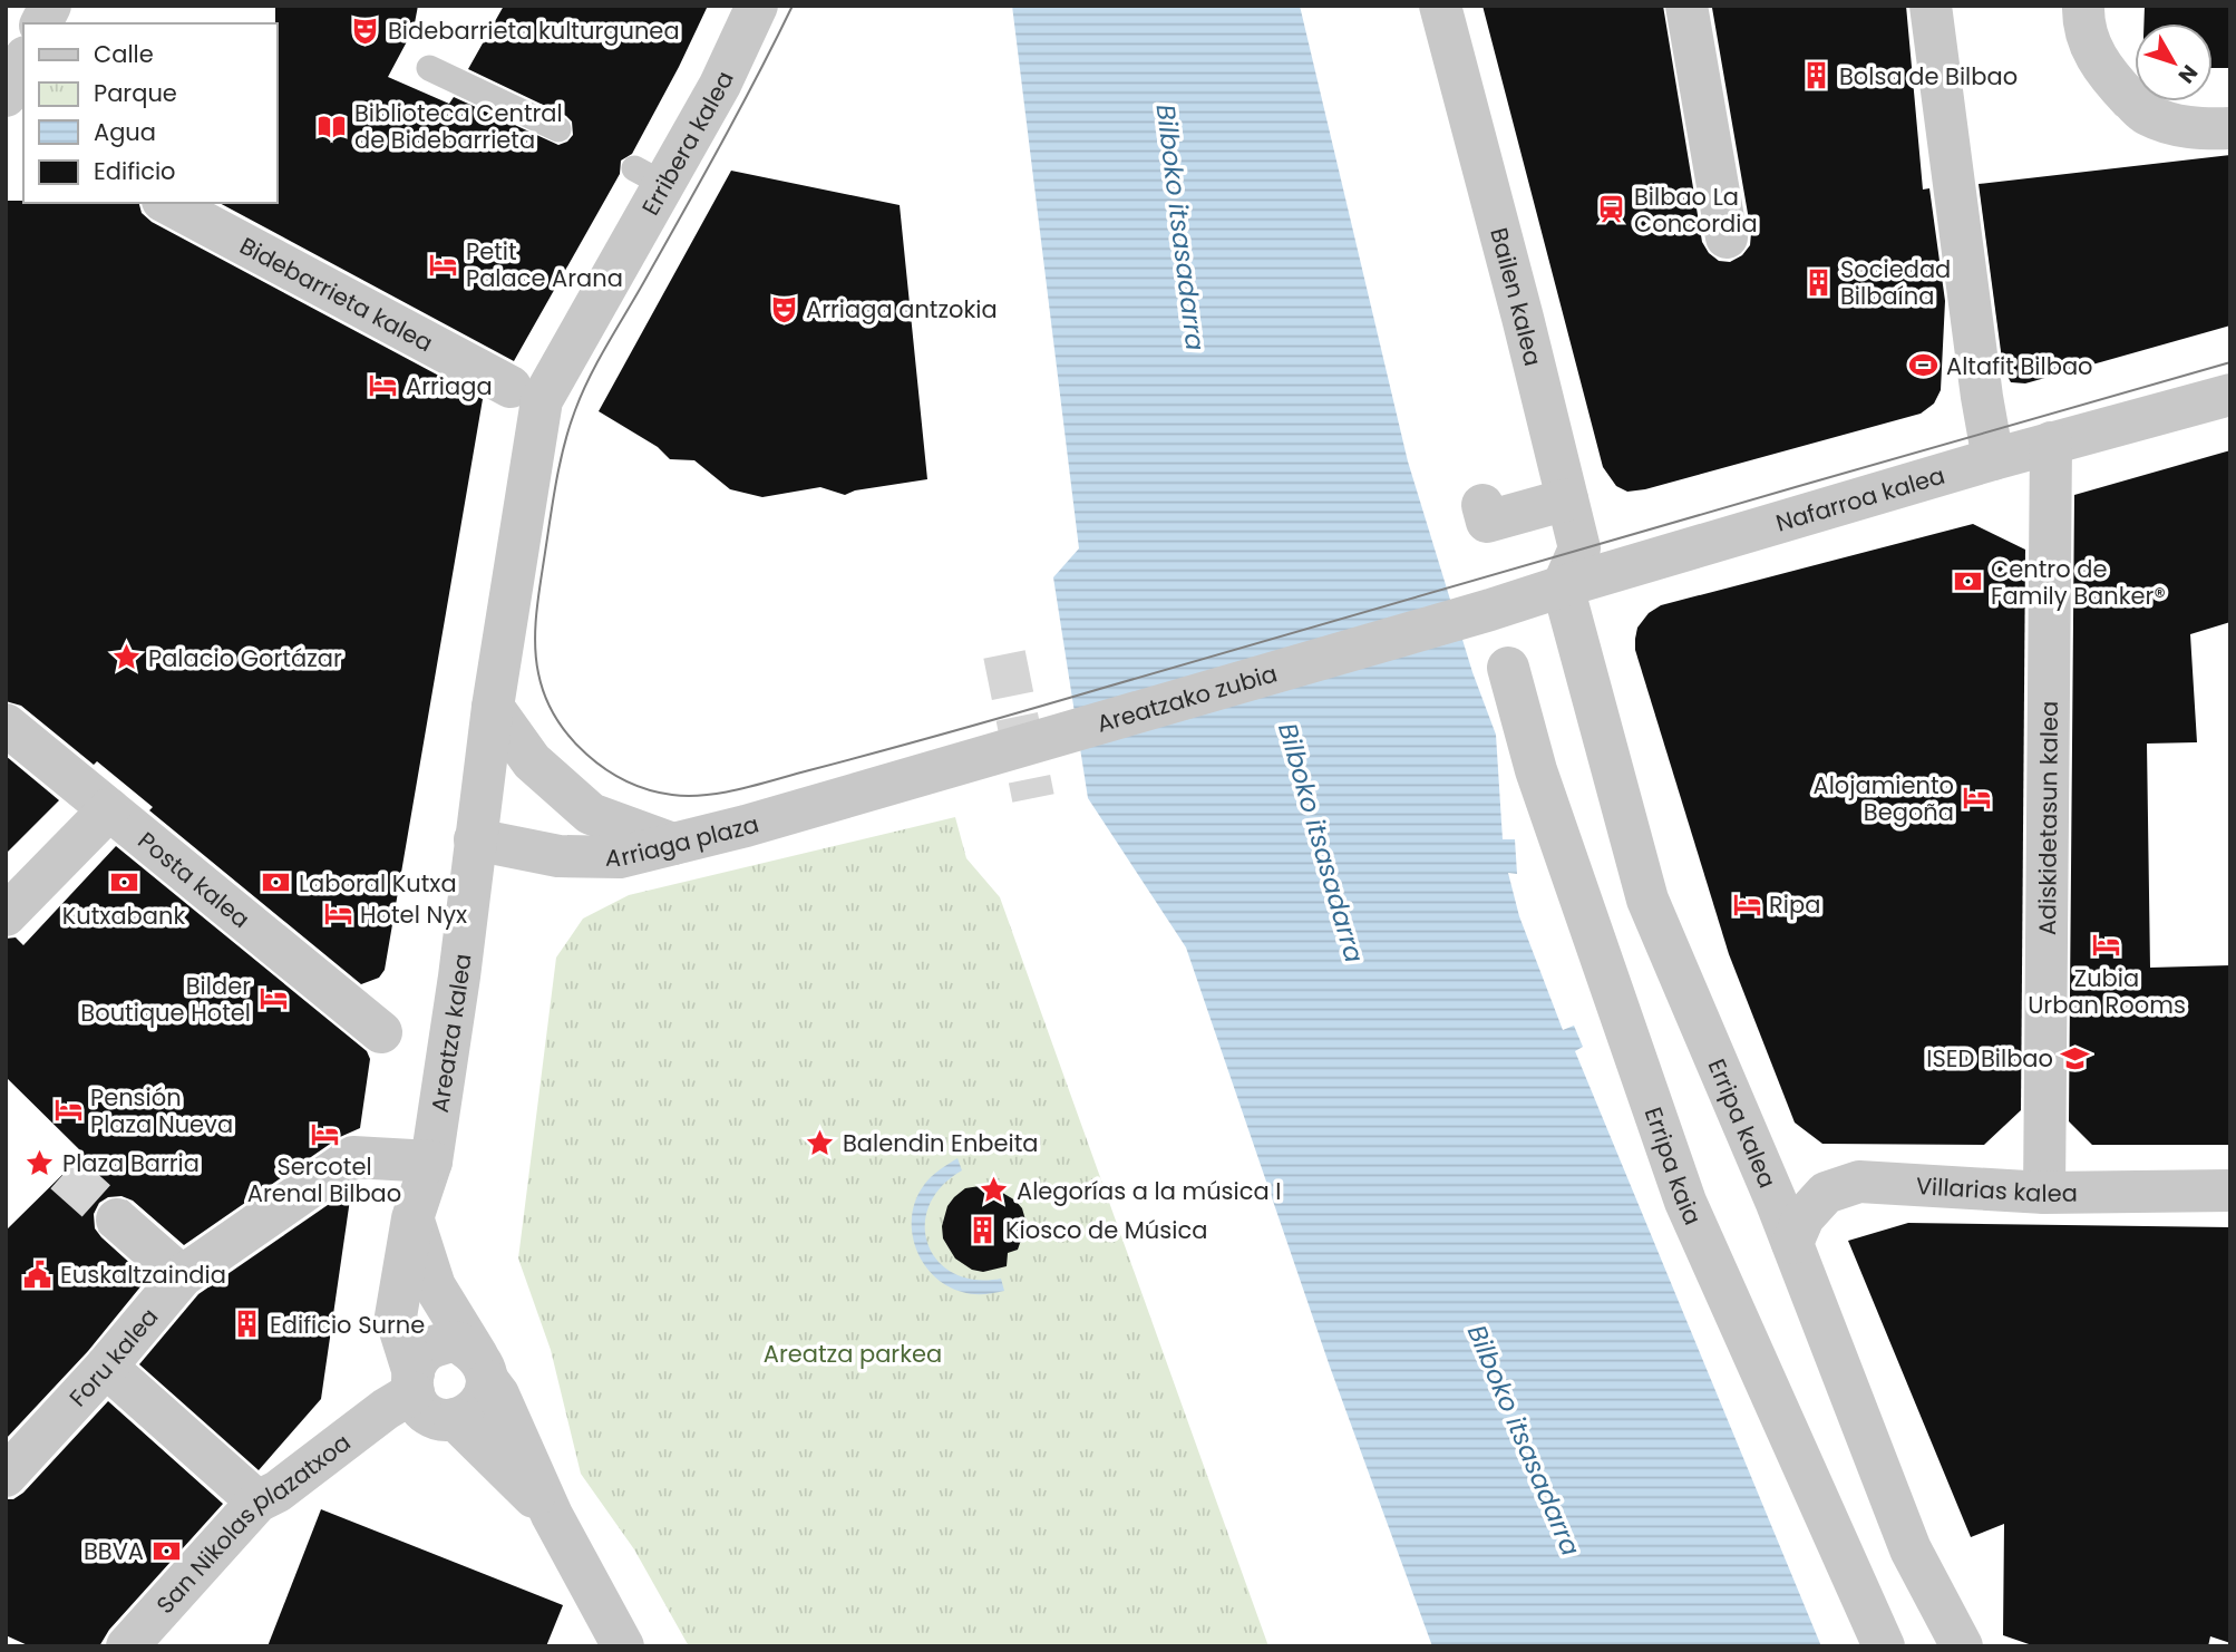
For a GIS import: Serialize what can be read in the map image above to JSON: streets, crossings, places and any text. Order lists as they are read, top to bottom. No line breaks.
{"streets":{"street":["Erribera kalea","Bidebarrieta kalea","Bailen kalea","Nafarroa kalea","Areatzako zubia","Adiskidetasun kalea","Arriaga plaza","Posta kalea","Areatza kalea","Erripa kalea","Erripa kaia","Villarias kalea","Foru kalea","San Nikolas plazatxoa"]},"crossings":[["Erribera kalea","Bidebarrieta kalea"],["Erribera kalea","Areatza kalea"],["Bidebarrieta kalea","Areatza kalea"],["Bailen kalea","Nafarroa kalea"],["Bailen kalea","Erripa kalea"],["Nafarroa kalea","Areatzako zubia"],["Nafarroa kalea","Adiskidetasun kalea"],["Nafarroa kalea","Erripa kalea"],["Areatzako zubia","Arriaga plaza"],["Adiskidetasun kalea","Villarias kalea"],["Arriaga plaza","Areatza kalea"],["Areatza kalea","Foru kalea"],["Areatza kalea","San Nikolas plazatxoa"],["Erripa kalea","Villarias kalea"]],"water":["Bilboko itsasadarra"],"parks":["Areatza parkea"],"places":{"theatre":["Bidebarrieta kulturgunea","Arriaga antzokia"],"building":["Bolsa de Bilbao","Sociedad Bilbaína","Kiosco de Música","Edificio Surne"],"library":["Biblioteca Central de Bidebarrieta"],"station":["Bilbao La Concordia"],"hotel":["Petit Palace Arana","Arriaga","Alojamiento Begoña","Ripa","Hotel Nyx","Zubia Urban Rooms","Bilder Boutique Hotel","Pensión Plaza Nueva","Sercotel Arenal Bilbao"],"sports":["Altafit Bilbao"],"bank":["Centro de Family Banker®","Kutxabank","Laboral Kutxa","BBVA"],"place":["Palacio Gortázar","Balendin Enbeita","Plaza Barria","Alegorías a la música I"],"school or university":["ISED Bilbao"],"public building":["Euskaltzaindia"]},"legend":["Calle","Parque","Agua","Edificio"],"north":"bottom right"}
